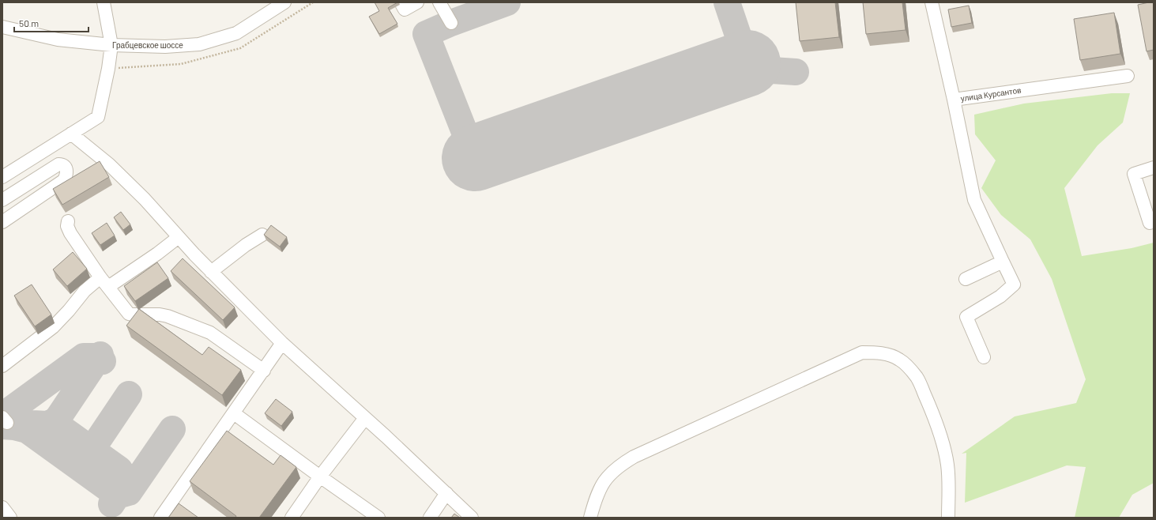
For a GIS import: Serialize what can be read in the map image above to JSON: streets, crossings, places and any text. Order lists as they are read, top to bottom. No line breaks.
{"streets":{"street":["Грабцевское шоссе","улица Курсантов"]},"scale_bar":"50 m"}
